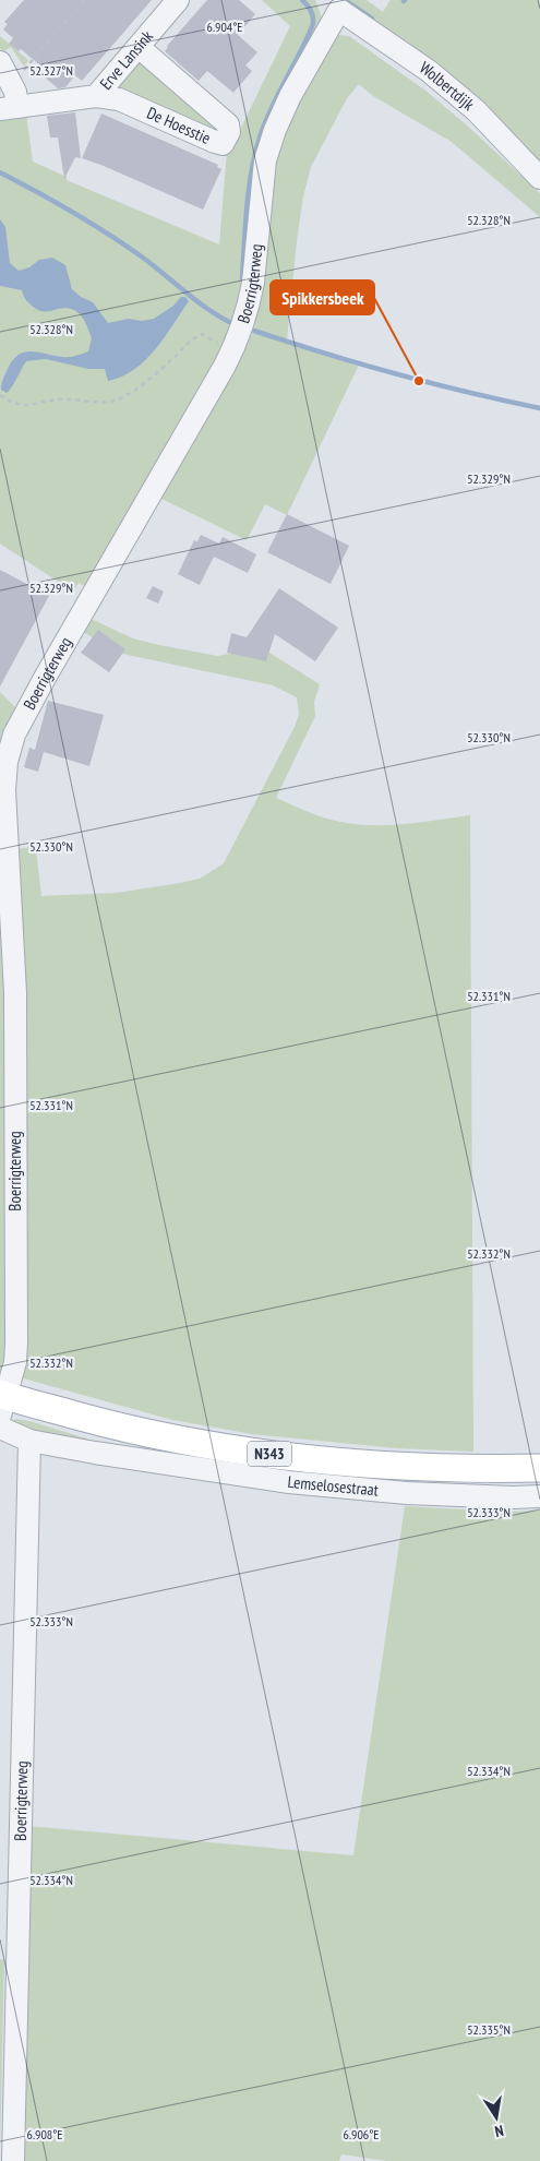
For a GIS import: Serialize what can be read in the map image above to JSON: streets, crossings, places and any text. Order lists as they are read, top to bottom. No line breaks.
{"streets":{"main road":["N343"],"street":["Erve Lansink","Wolbertdijk","De Hoesstie","Boerrigterweg","Lemselosestraat"]},"crossings":[["Erve Lansink","De Hoesstie"],["Wolbertdijk","Boerrigterweg"],["Boerrigterweg","N343"],["Boerrigterweg","Lemselosestraat"]],"places":["Spikkersbeek"],"north":"bottom","coordinates":["6.904°E","52.327°N","52.328°N","52.329°N","52.330°N","52.331°N","52.332°N","52.333°N","52.334°N","52.335°N","6.908°E","6.906°E"]}
